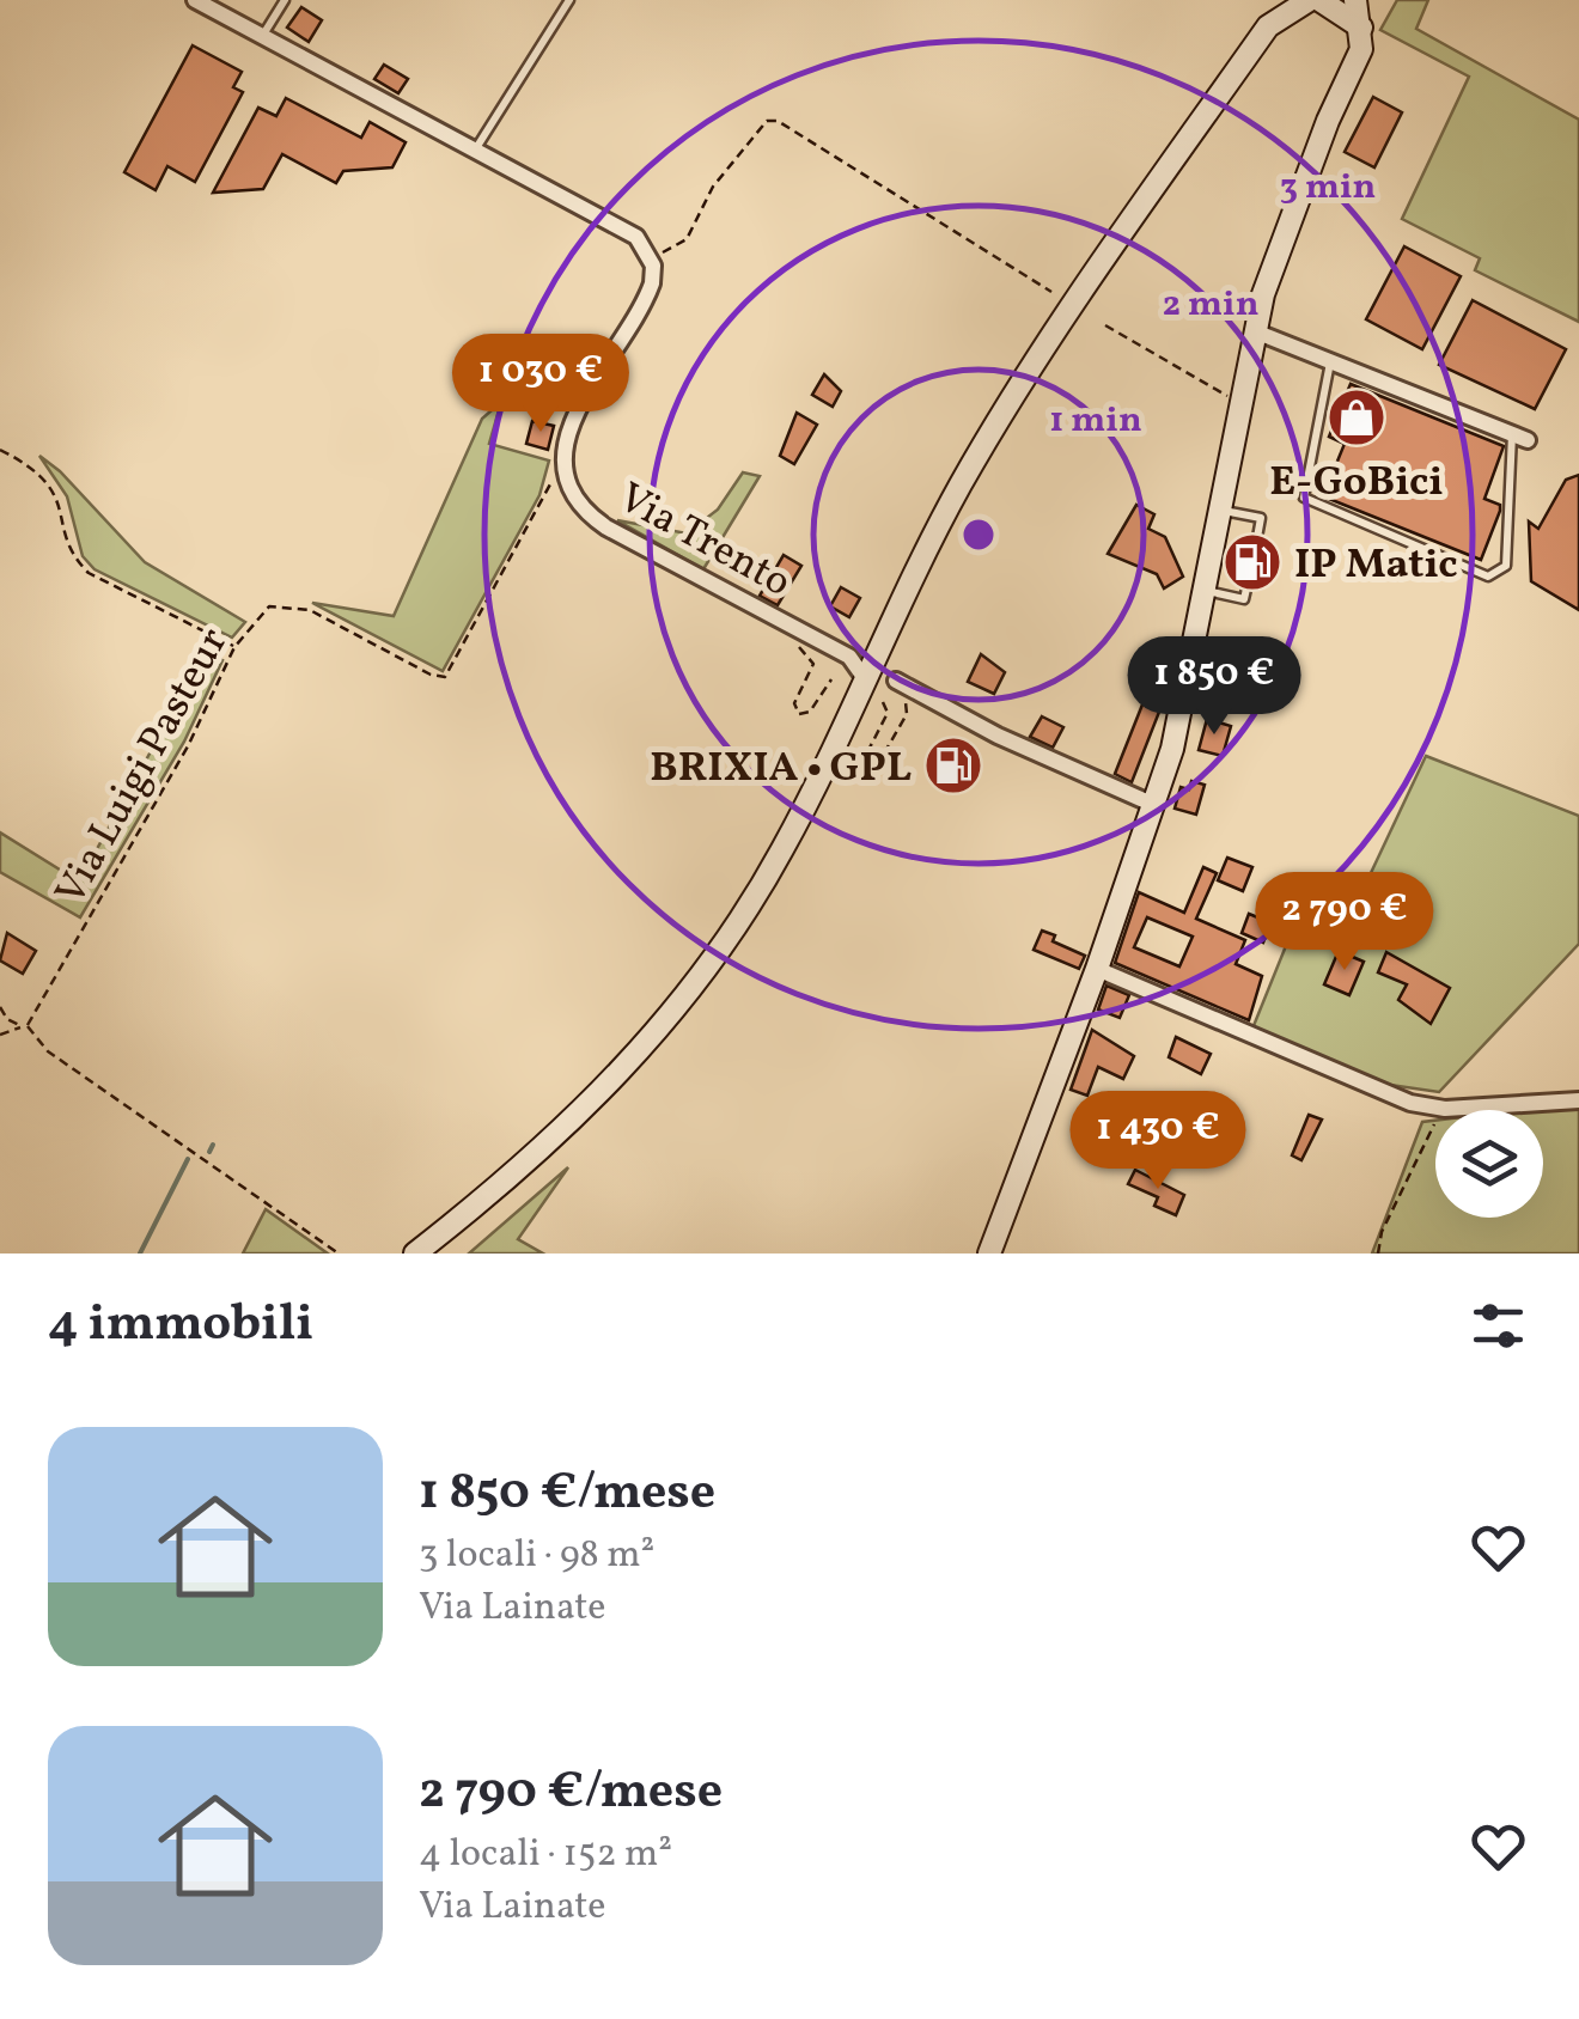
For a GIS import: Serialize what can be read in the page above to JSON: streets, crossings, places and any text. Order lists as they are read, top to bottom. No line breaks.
{"streets":{"street":["Via Trento"],"path":["Via Luigi Pasteur"]},"crossings":[["Via Trento","Via Luigi Pasteur"]],"places":{"shop":["E-GoBici"],"fuel station":["IP Matic","BRIXIA • GPL"]},"page":{"price":["1 030 €","1 850 €","2 790 €","1 430 €"],"heading":"4 immobili","list":[{"name":"1 850 €/mese","note":"3 locali · 98 m² · Via Lainate"},{"name":"2 790 €/mese","note":"4 locali · 152 m² · Via Lainate"}]},"rings":["3 min","2 min","1 min"]}
